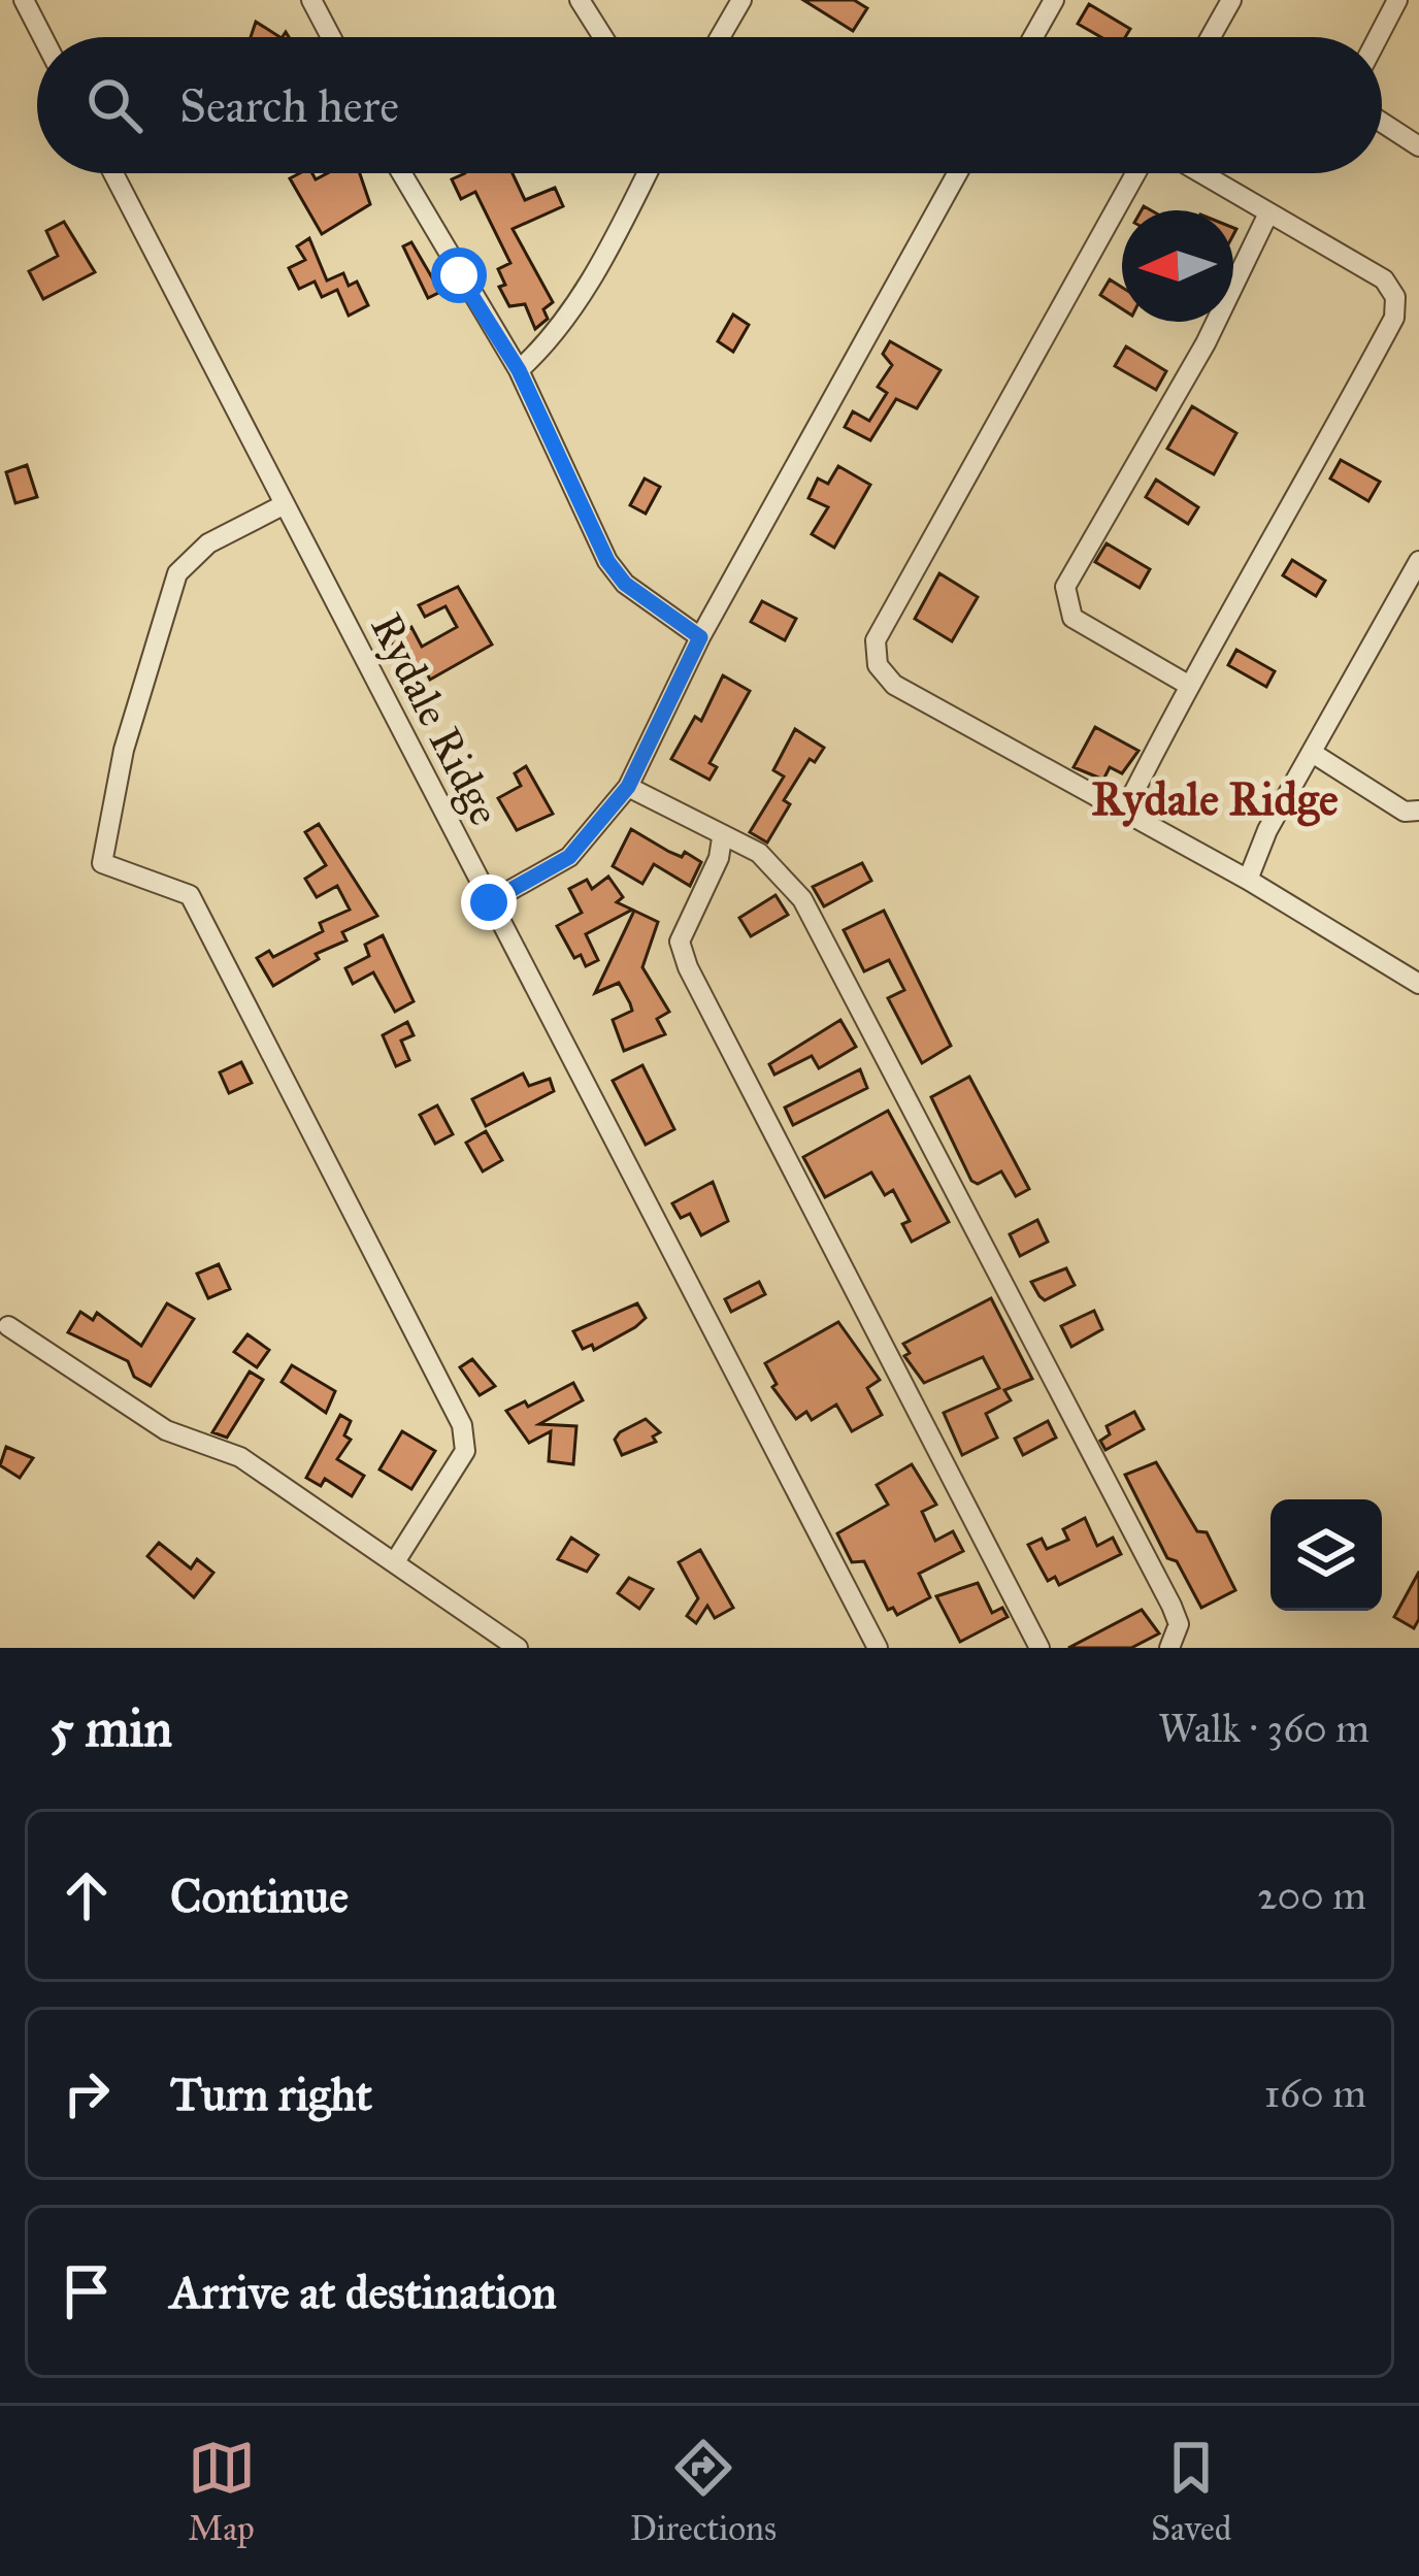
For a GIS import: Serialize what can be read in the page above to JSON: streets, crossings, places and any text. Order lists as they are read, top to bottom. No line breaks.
{"streets":{"street":["Rydale Ridge"]},"districts":["Rydale Ridge"],"north":"left","page":{"search":"Search here","heading":["5 min","Walk · 360 m"],"list":[["Continue","200 m"],["Turn right","160 m"],"Arrive at destination"],"nav":["Map","Directions","Saved"]}}
